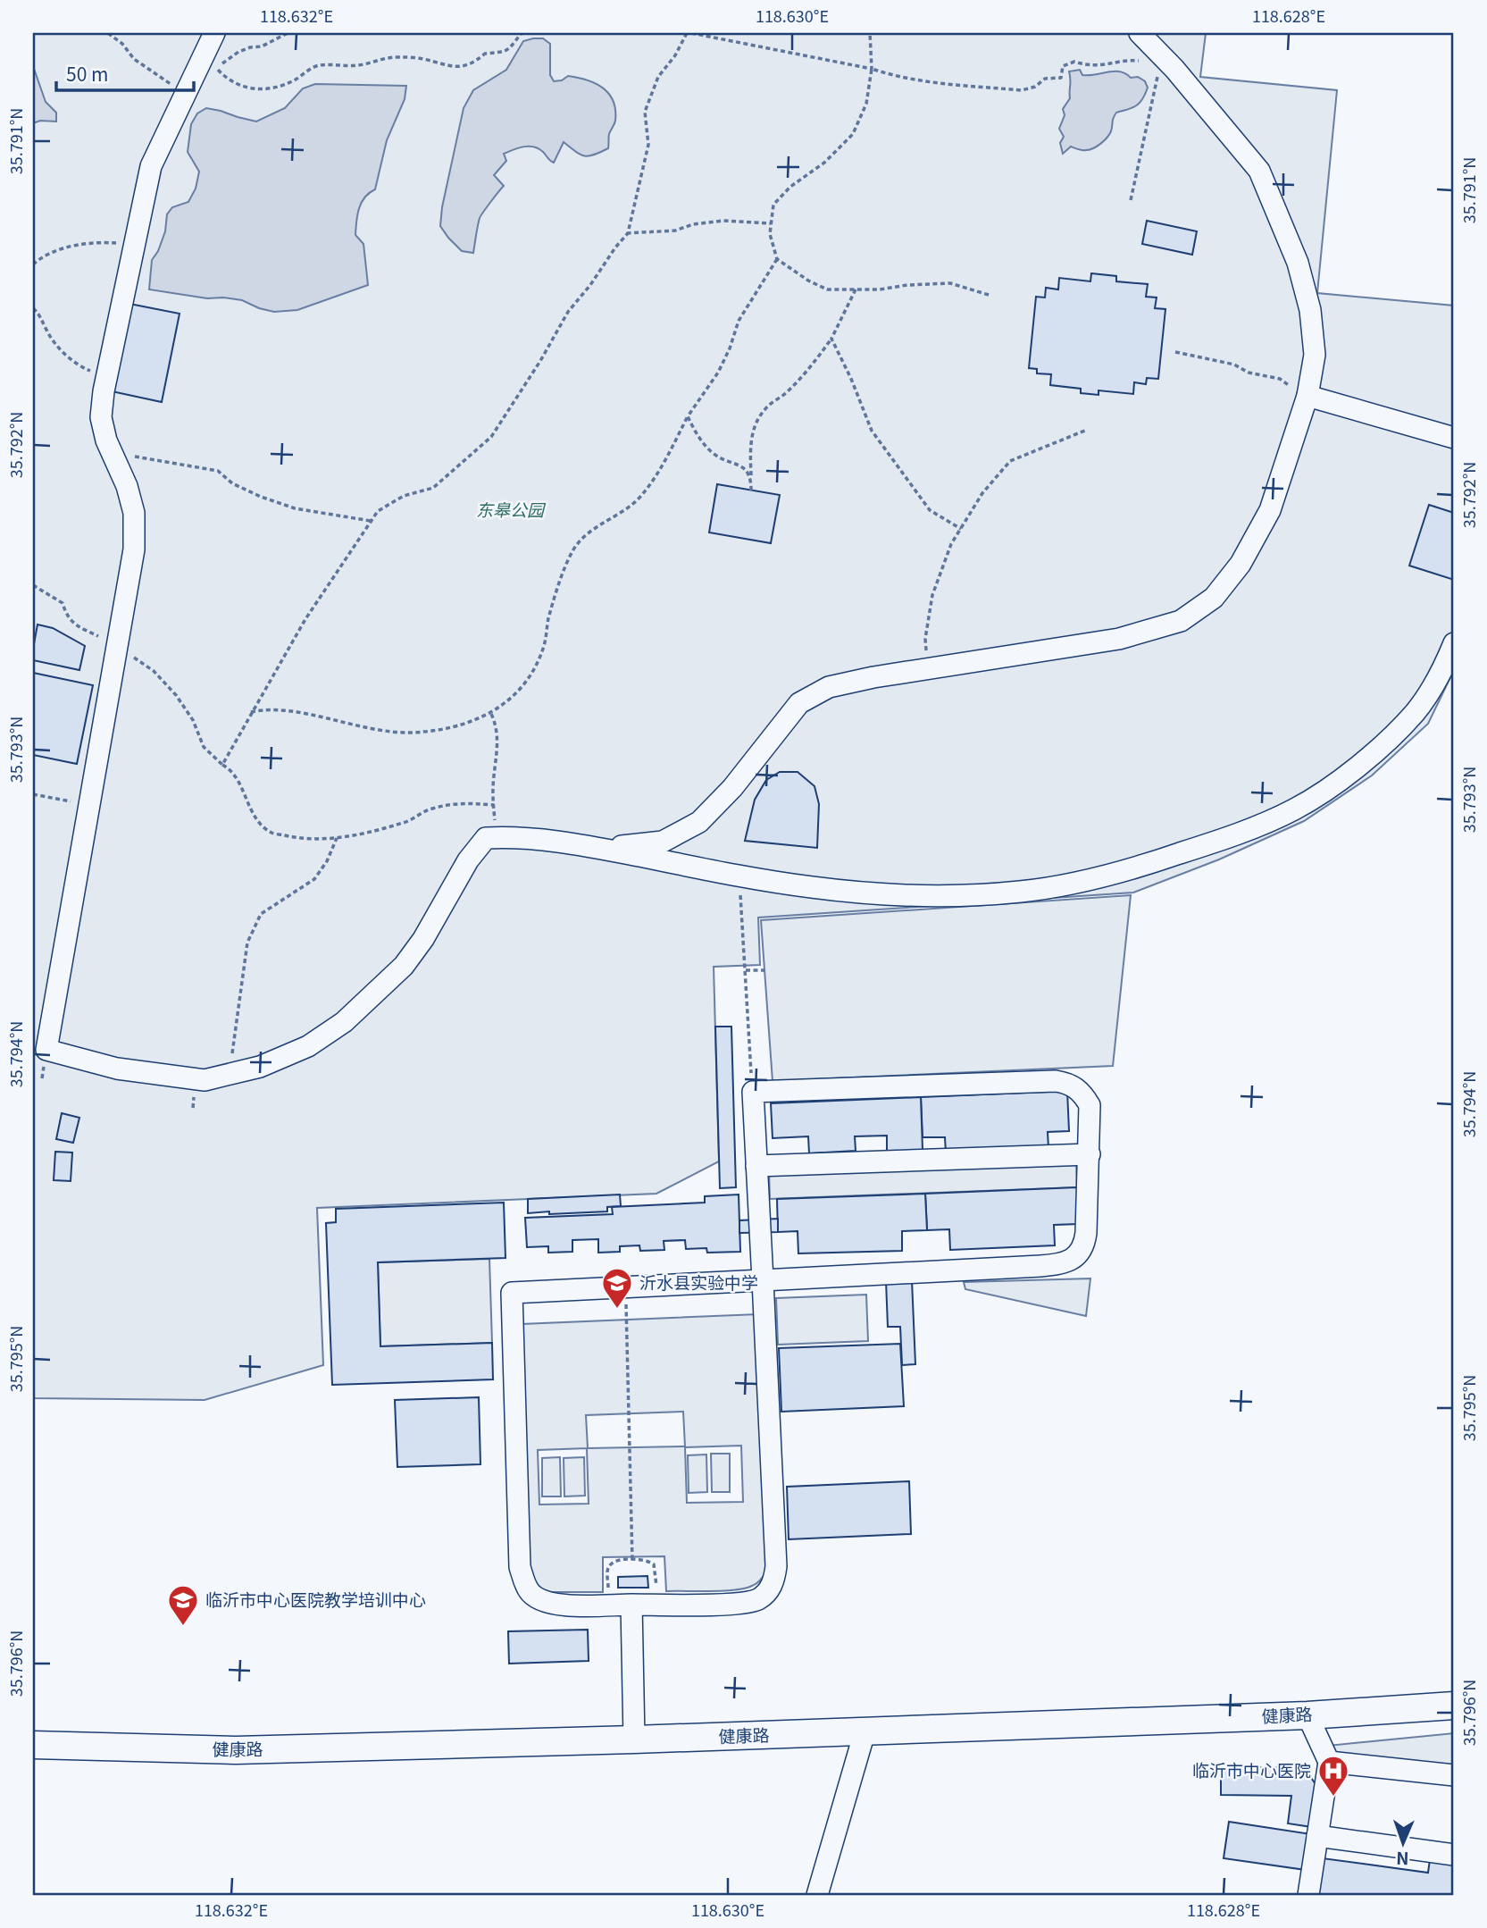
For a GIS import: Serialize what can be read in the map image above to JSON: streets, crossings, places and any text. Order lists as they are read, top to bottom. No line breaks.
{"streets":{"main road":["健康路"]},"parks":["东皋公园"],"places":{"school or university":["沂水县实验中学","临沂市中心医院教学培训中心"],"hospital":["临沂市中心医院"]},"scale_bar":"50 m","north":"bottom","coordinates":["118.632°E","118.630°E","118.628°E","35.791°N","35.792°N","35.793°N","35.794°N","35.795°N","35.796°N"]}
